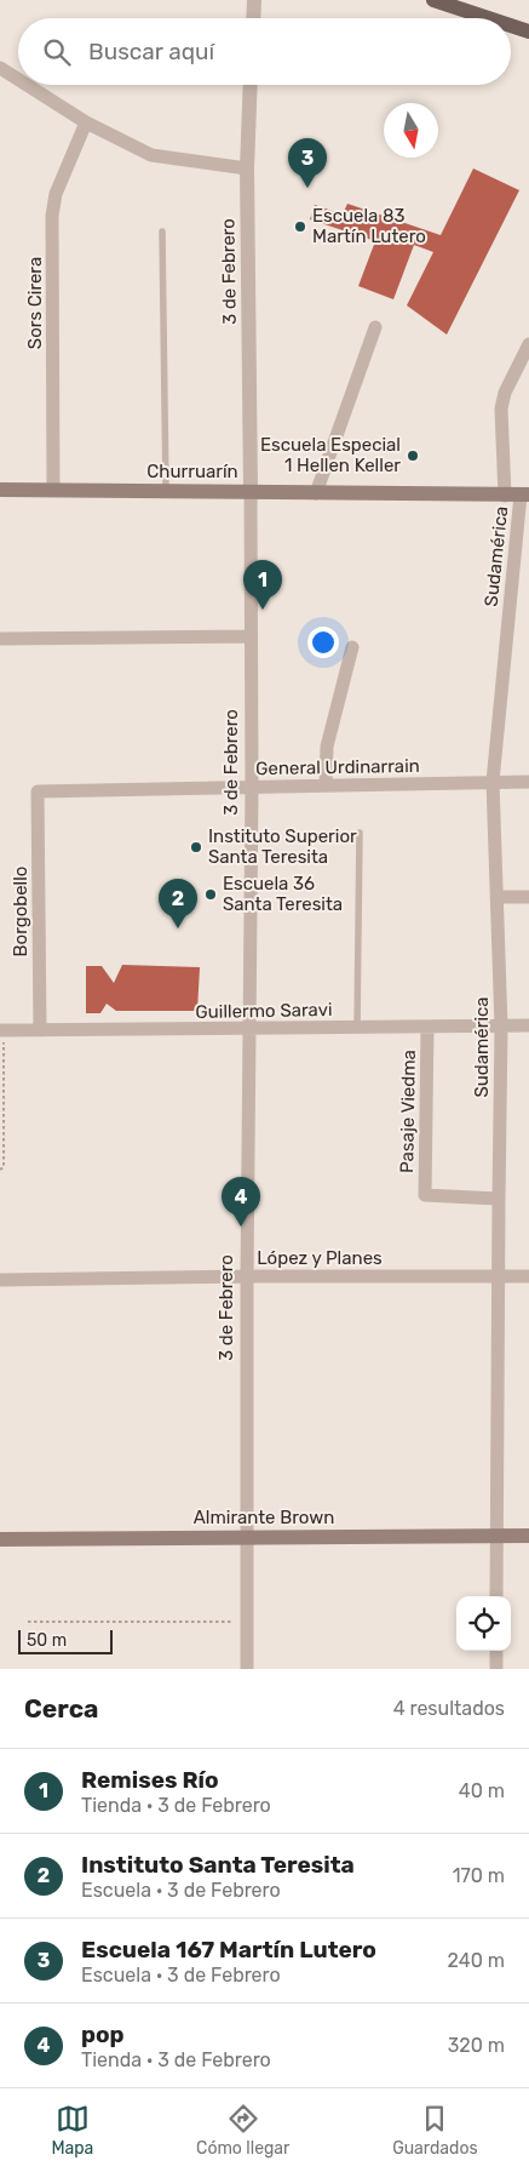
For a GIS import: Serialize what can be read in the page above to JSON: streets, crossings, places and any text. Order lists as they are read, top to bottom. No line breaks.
{"streets":{"main road":["Churruarín","Almirante Brown"],"street":["3 de Febrero","Sors Cirera","Sudamérica","General Urdinarrain","Borgobello","Guillermo Saravi","Pasaje Viedma","López y Planes"]},"crossings":[["3 de Febrero","Churruarín"],["3 de Febrero","General Urdinarrain"],["3 de Febrero","Guillermo Saravi"],["3 de Febrero","López y Planes"],["3 de Febrero","Almirante Brown"],["Sors Cirera","Churruarín"],["Churruarín","Sudamérica"],["Sudamérica","General Urdinarrain"],["Sudamérica","Guillermo Saravi"],["Sudamérica","Pasaje Viedma"],["Sudamérica","López y Planes"],["Sudamérica","Almirante Brown"],["General Urdinarrain","Borgobello"],["Borgobello","Guillermo Saravi"],["Guillermo Saravi","Pasaje Viedma"]],"places":["Escuela 83 Martín Lutero","Escuela Especial 1 Hellen Keller","Instituto Superior Santa Teresita","Escuela 36 Santa Teresita"],"scale_bar":"50 m","north":"bottom","page":{"search":"Buscar aquí","pins":["3","1","2","4"],"scale":"50 m","heading":["Cerca","4 resultados"],"list":[{"mark":"1","name":"Remises Río","note":"Tienda · 3 de Febrero","value":"40 m"},{"mark":"2","name":"Instituto Santa Teresita","note":"Escuela · 3 de Febrero","value":"170 m"},{"mark":"3","name":"Escuela 167 Martín Lutero","note":"Escuela · 3 de Febrero","value":"240 m"},{"mark":"4","name":"pop","note":"Tienda · 3 de Febrero","value":"320 m"}],"nav":["Mapa","Cómo llegar","Guardados"]}}
